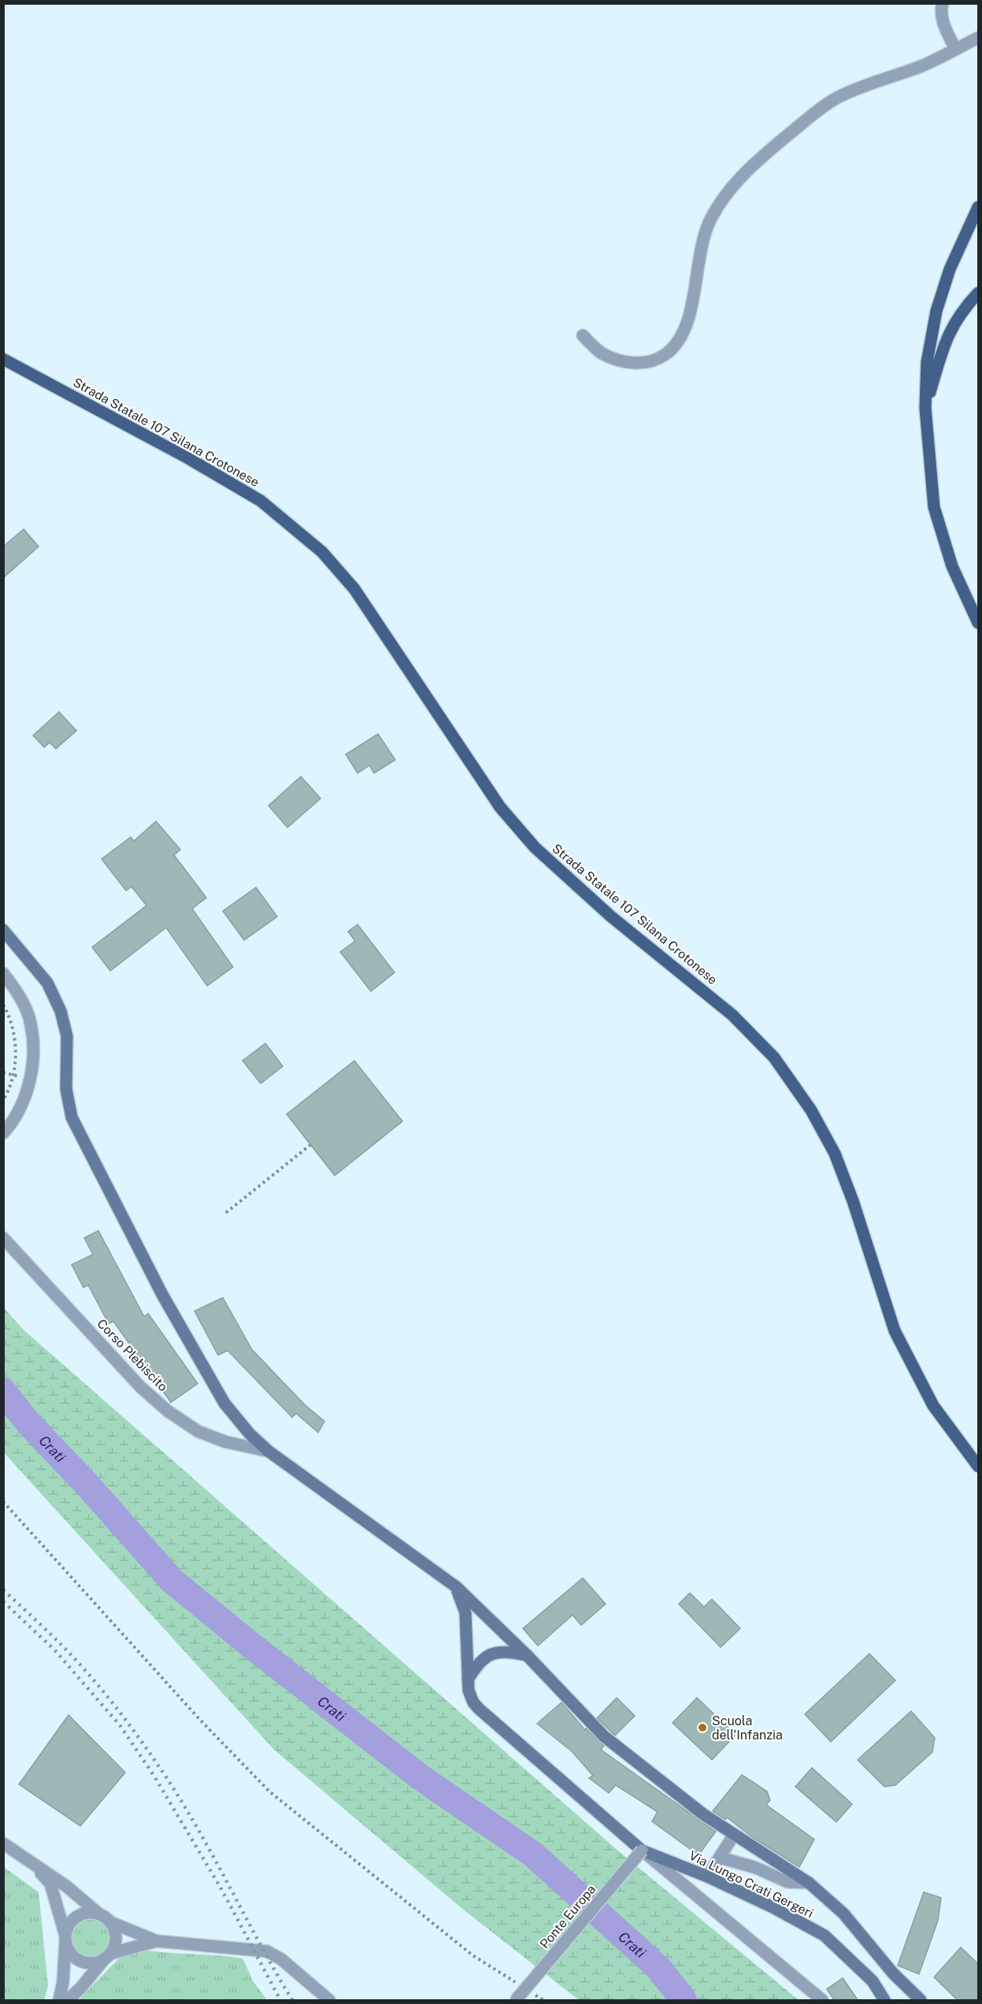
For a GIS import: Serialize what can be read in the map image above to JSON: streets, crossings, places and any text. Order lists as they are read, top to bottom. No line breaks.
{"streets":{"main road":["Strada Statale 107 Silana Crotonese"],"street":["Corso Plebiscito","Via Lungo Crati Gergeri","Ponte Europa"]},"crossings":[["Via Lungo Crati Gergeri","Ponte Europa"]],"water":["Crati"],"places":["Scuola dell'Infanzia"]}
